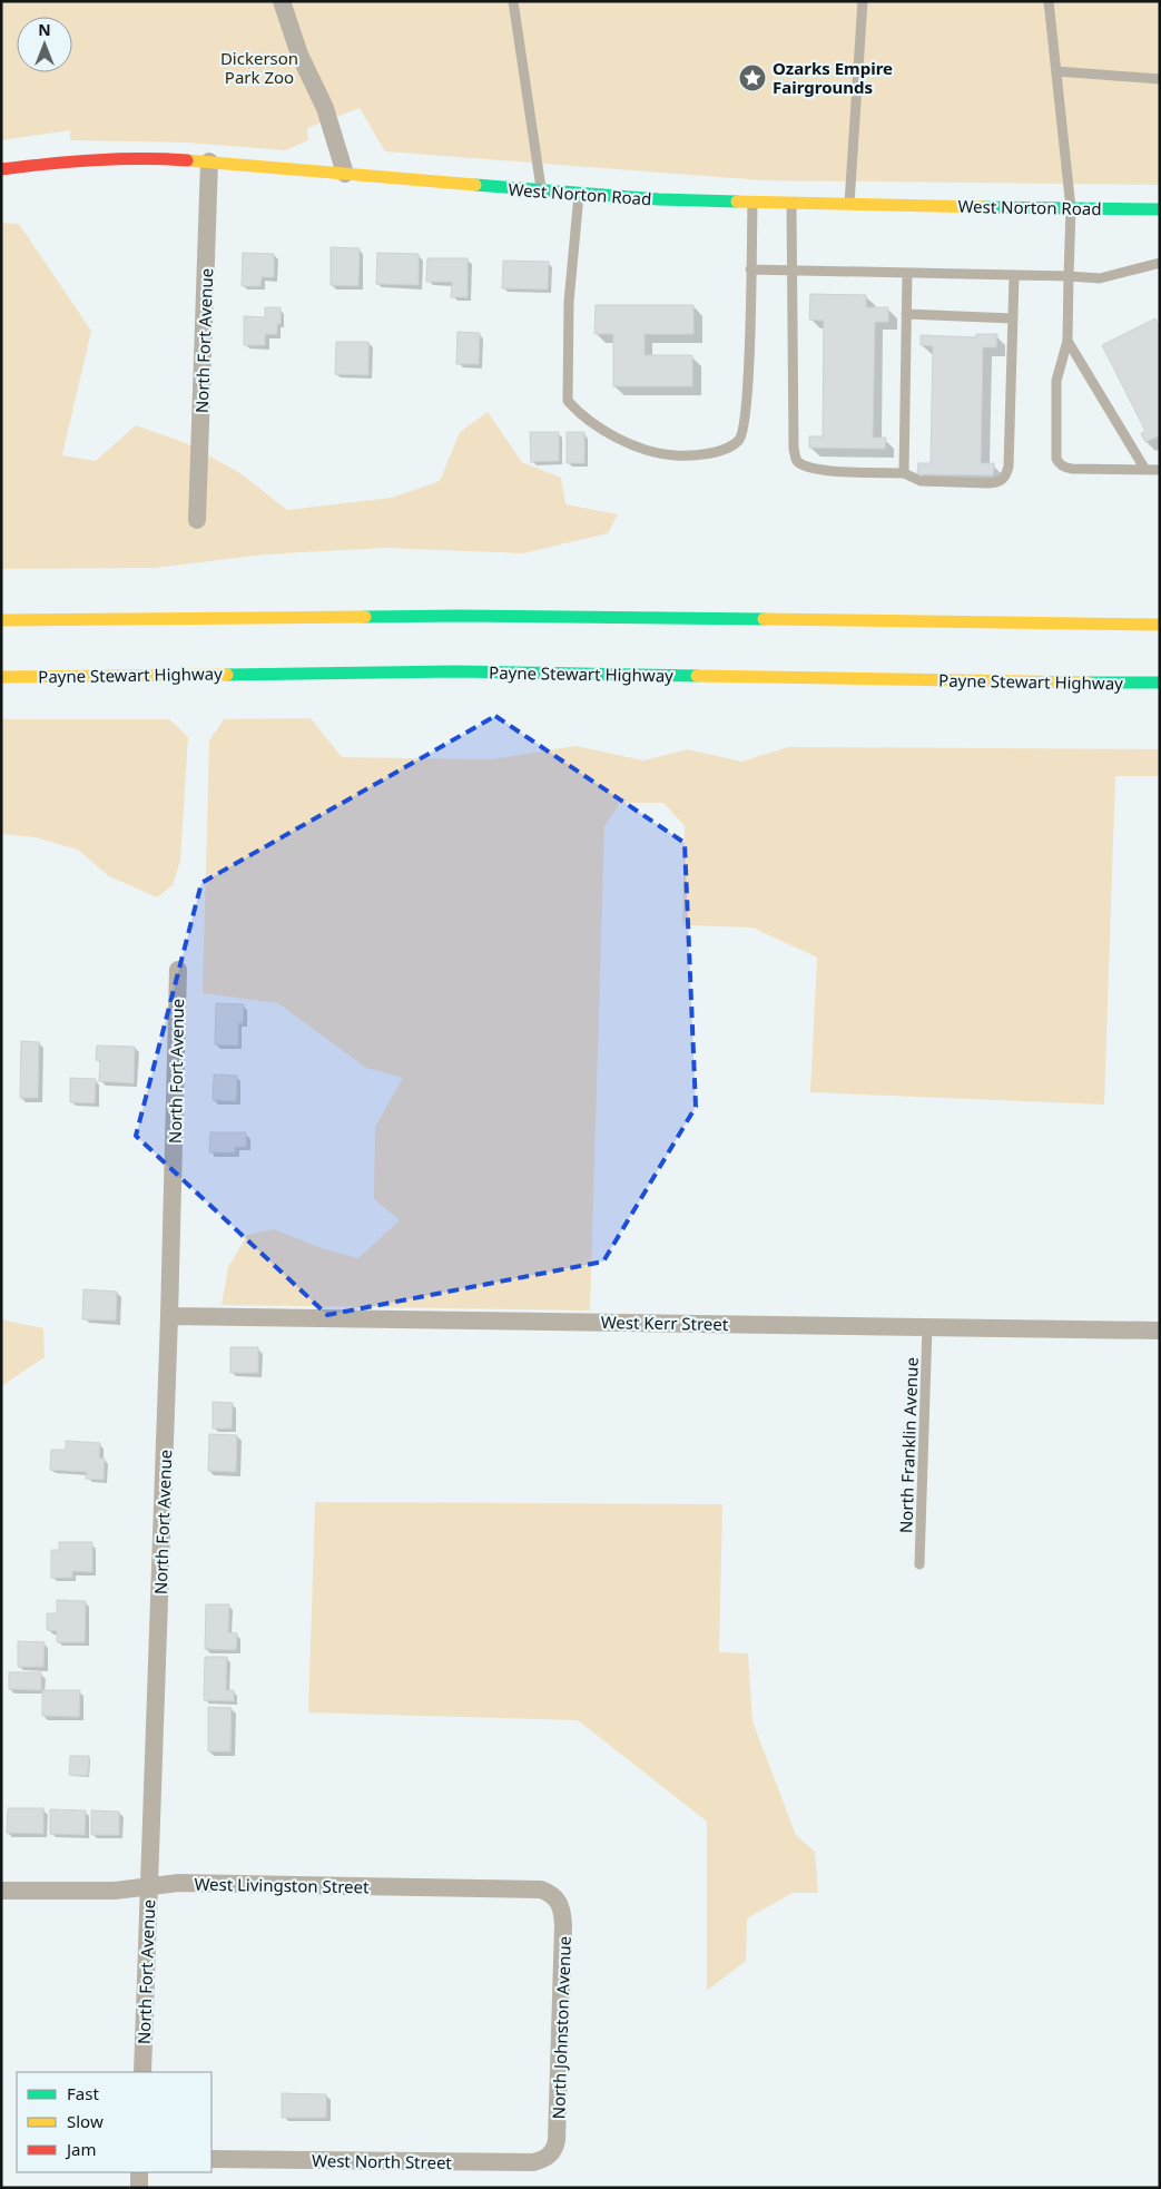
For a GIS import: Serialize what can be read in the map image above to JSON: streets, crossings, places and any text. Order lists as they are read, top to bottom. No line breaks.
{"streets":{"main road":["West Norton Road","Payne Stewart Highway"],"street":["North Fort Avenue","West Kerr Street","West Livingston Street","North Johnston Avenue","West North Street"],"lane":["North Franklin Avenue"]},"crossings":[["West Norton Road","North Fort Avenue"],["North Fort Avenue","West Kerr Street"],["North Fort Avenue","West Livingston Street"],["West Kerr Street","North Franklin Avenue"],["West Livingston Street","North Johnston Avenue"],["North Johnston Avenue","West North Street"]],"parks":["Dickerson Park Zoo"],"places":{"place":["Ozarks Empire Fairgrounds"]},"legend":["Fast","Slow","Jam"],"north":"top"}
